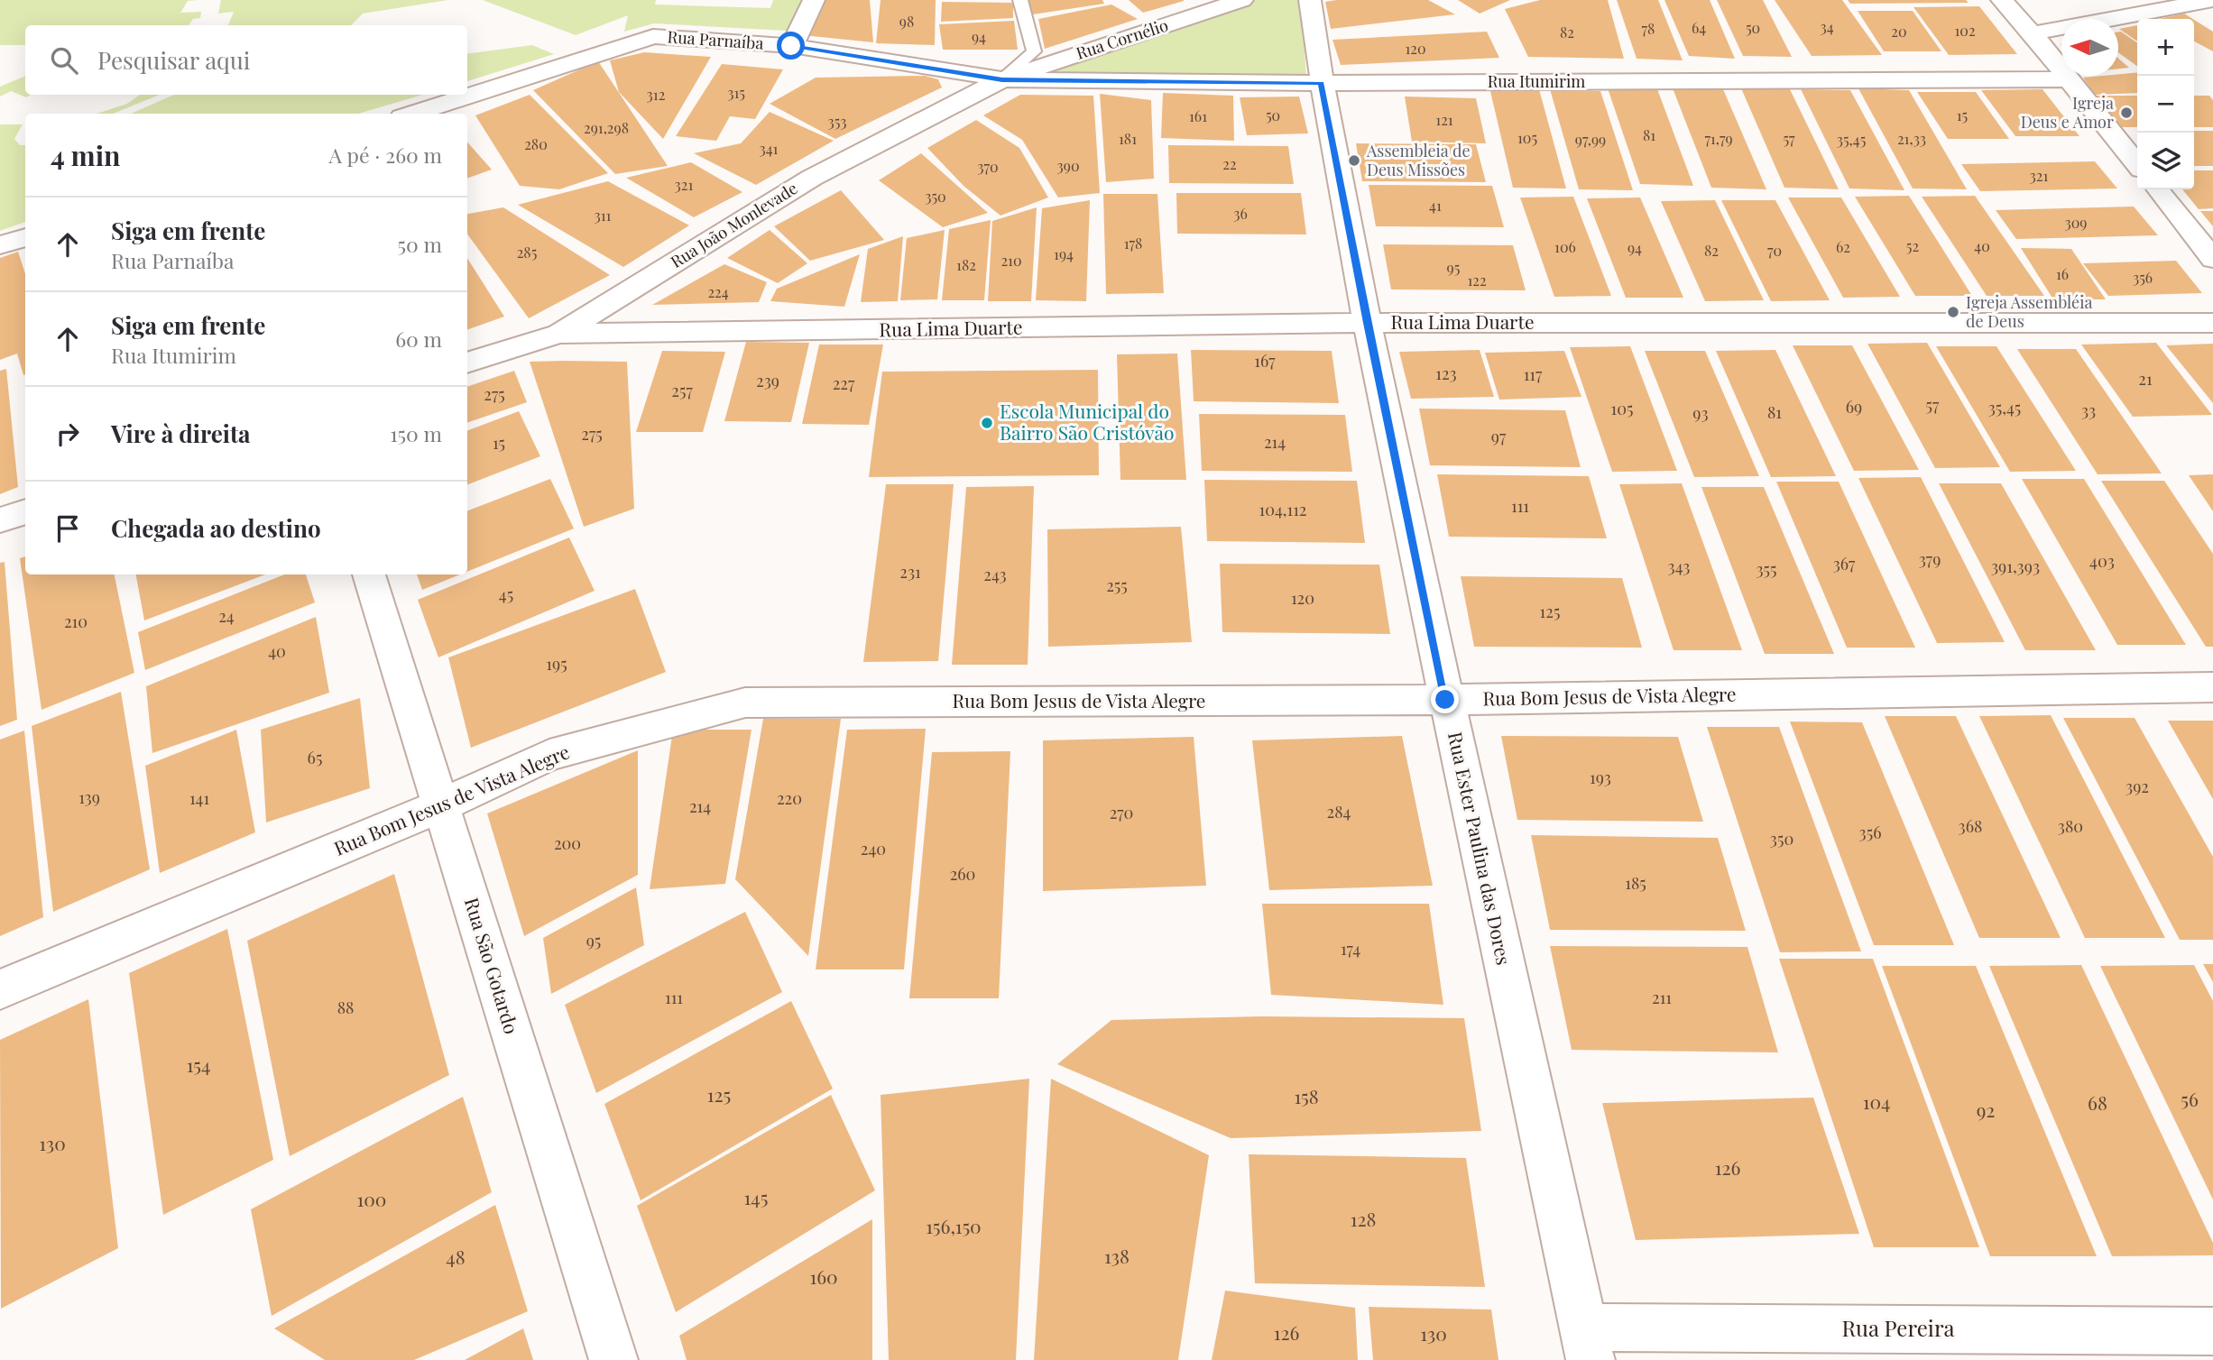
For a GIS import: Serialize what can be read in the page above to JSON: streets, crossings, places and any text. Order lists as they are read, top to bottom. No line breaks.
{"streets":{"street":["Rua Cornélio","Rua Parnaíba","Rua Itumirim","Rua João Monlevade","Rua Lima Duarte","Rua Bom Jesus de Vista Alegre","Rua Ester Paulina das Dores","Rua São Gotardo","Rua Pereira"]},"crossings":[["Rua Cornélio","Rua Parnaíba"],["Rua Cornélio","Rua Itumirim"],["Rua Cornélio","Rua João Monlevade"],["Rua Parnaíba","Rua Itumirim"],["Rua Parnaíba","Rua João Monlevade"],["Rua Itumirim","Rua João Monlevade"],["Rua Itumirim","Rua Ester Paulina das Dores"],["Rua João Monlevade","Rua Lima Duarte"],["Rua Lima Duarte","Rua Ester Paulina das Dores"],["Rua Bom Jesus de Vista Alegre","Rua Ester Paulina das Dores"],["Rua Bom Jesus de Vista Alegre","Rua São Gotardo"],["Rua Ester Paulina das Dores","Rua Pereira"]],"places":["Igreja Deus e Amor","Assembleia de Deus Missões","Igreja Assembléia de Deus","Escola Municipal do Bairro São Cristóvão"],"house_numbers":["98","34","64","50","78","102","20","82","94","120","315","312","50","15","161","121","353","291,298","81","105","181","71,79","57","21,33","97,99","35,45","280","341","22","390","370","321","321","350","41","36","311","309","178","52","40","106","62","94","82","70","285","194","210","182","95","16","356","122","224","167","123","117","21","239","227","257","275","57","69","35,45","105","33","81","93","275","97","214","15","111","104,112","379","403","367","343","391,393","355","231","243","255","45","120","125","24","210","40","195","65","193","392","139","141","220","214","284","270","368","380","356","350","200","240","260","185","95","174","111","211","88","154","125","158","56","104","68","92","130","126","145","100","128","156,150","138","48","160","126","130"],"north":"left","page":{"map_buttons":["+","−"],"search":"Pesquisar aqui","heading":["4 min","A pé · 260 m"],"list":[["Siga em frente","Rua Parnaíba","50 m"],["Siga em frente","Rua Itumirim","60 m"],["Vire à direita","150 m"],"Chegada ao destino"]}}
